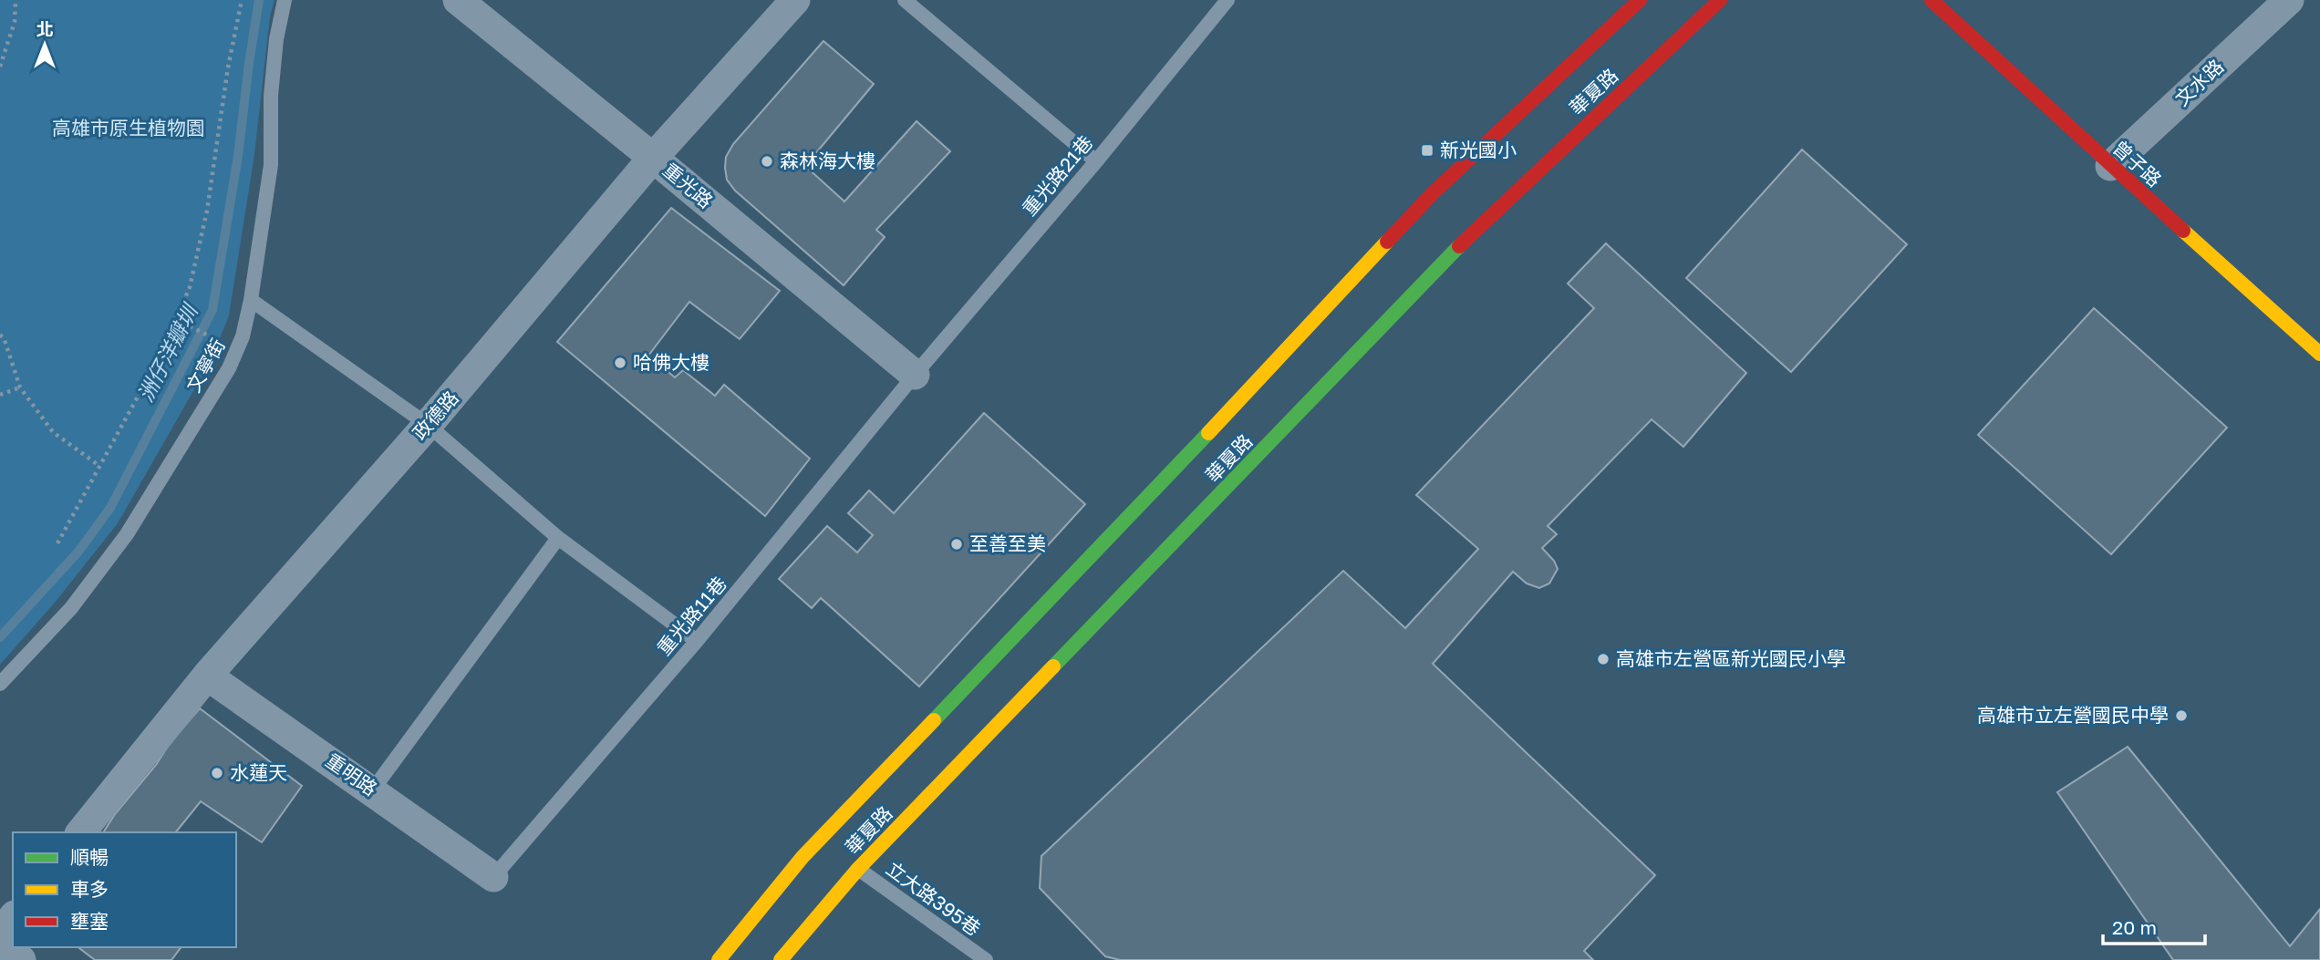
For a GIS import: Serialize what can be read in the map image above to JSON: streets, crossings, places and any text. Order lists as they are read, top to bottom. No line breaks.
{"streets":{"street":["文水路","華夏路","曾子路","重光路","政德路","重明路"],"lane":["重光路21巷","文寧街","重光路11巷","立大路395巷"]},"crossings":[["文水路","曾子路"],["華夏路","立大路395巷"],["重光路21巷","重光路"],["重光路21巷","重光路11巷"],["重光路","政德路"],["重光路","重光路11巷"],["政德路","重明路"],["重光路11巷","重明路"]],"water":["洲仔洋瓣圳"],"parks":["高雄市原生植物園"],"places":{"transit":["新光國小"],"other":["森林海大樓","哈佛大樓","至善至美","高雄市左營區新光國民小學","高雄市立左營國民中學","水蓮天"]},"legend":["順暢","車多","壅塞"],"scale_bar":"20 m","north":"top"}
